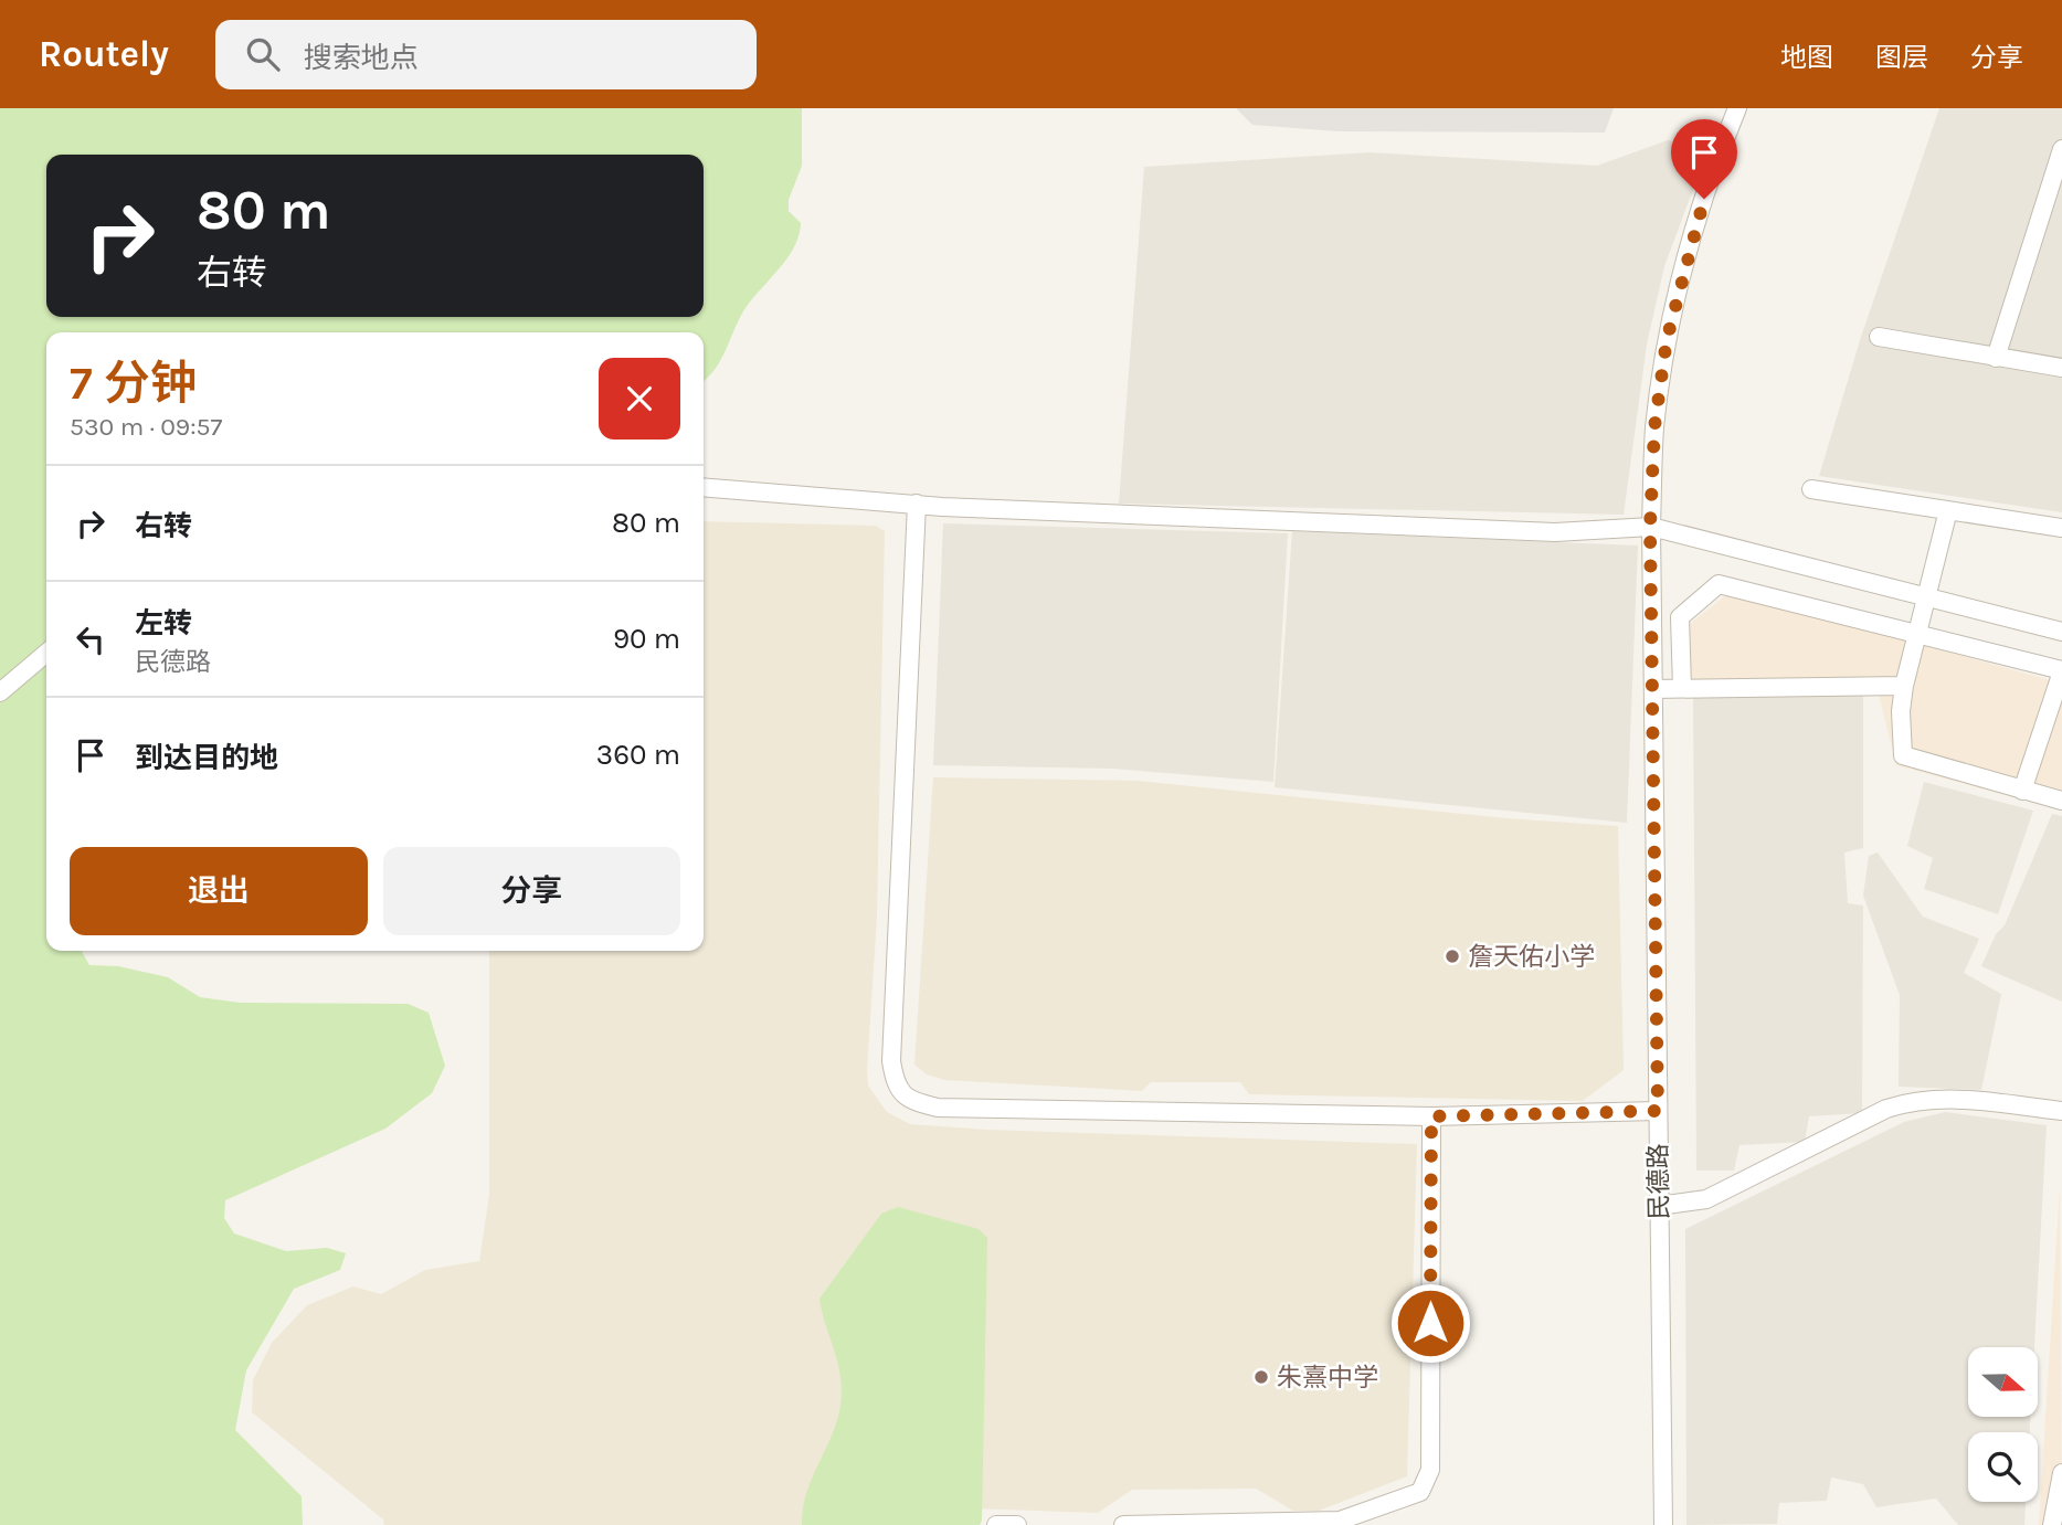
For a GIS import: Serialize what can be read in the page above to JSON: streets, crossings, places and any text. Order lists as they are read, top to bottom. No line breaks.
{"streets":{"street":["民德路"]},"places":["詹天佑小学","朱熹中学"],"north":"right","page":{"header":"Routely","search":"搜索地点","nav":["地图","图层","分享"],"turn":["80 m","右转"],"heading":["7 分钟","530 m · 09:57"],"list":[{"name":"右转","value":"80 m"},{"name":"左转","note":"民德路","value":"90 m"},{"name":"到达目的地","value":"360 m"}],"buttons":["退出","分享"]}}
